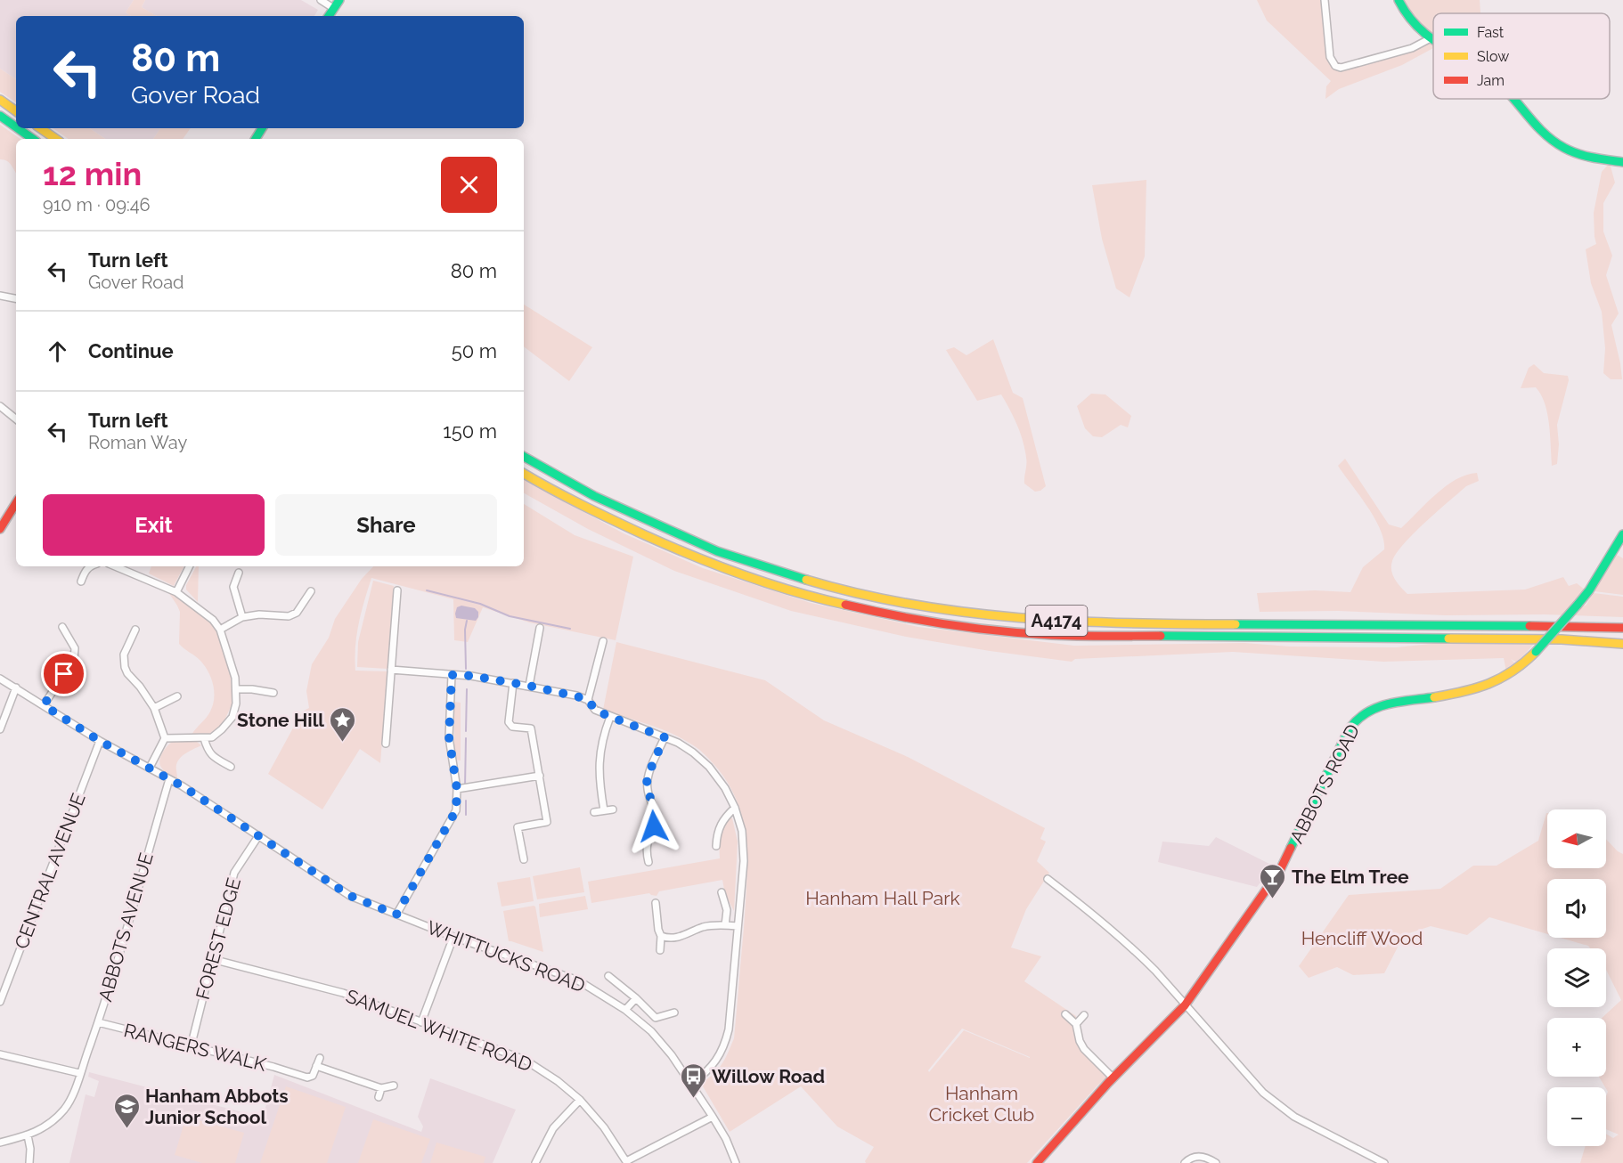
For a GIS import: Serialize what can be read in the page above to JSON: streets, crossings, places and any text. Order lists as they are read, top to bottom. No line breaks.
{"streets":{"main road":["A4174","ABBOTS ROAD"],"street":["CENTRAL AVENUE","ABBOTS AVENUE","FOREST EDGE","WHITTUCKS ROAD","SAMUEL WHITE ROAD","RANGERS WALK"]},"crossings":[["CENTRAL AVENUE","WHITTUCKS ROAD"],["ABBOTS AVENUE","WHITTUCKS ROAD"],["ABBOTS AVENUE","RANGERS WALK"],["FOREST EDGE","WHITTUCKS ROAD"],["FOREST EDGE","SAMUEL WHITE ROAD"],["FOREST EDGE","RANGERS WALK"]],"parks":["Hanham Hall Park","Hencliff Wood","Hanham Cricket Club"],"places":{"place":["Stone Hill"],"bar":["The Elm Tree"],"bus stop":["Willow Road"],"school or university":["Hanham Abbots Junior School"]},"legend":["Fast","Slow","Jam"],"north":"left","page":{"turn":["80 m","Gover Road"],"heading":["12 min","910 m · 09:46"],"list":[{"name":"Turn left","note":"Gover Road","value":"80 m"},{"name":"Continue","value":"50 m"},{"name":"Turn left","note":"Roman Way","value":"150 m"}],"buttons":["Exit","Share"],"map_buttons":["+","−"]}}
